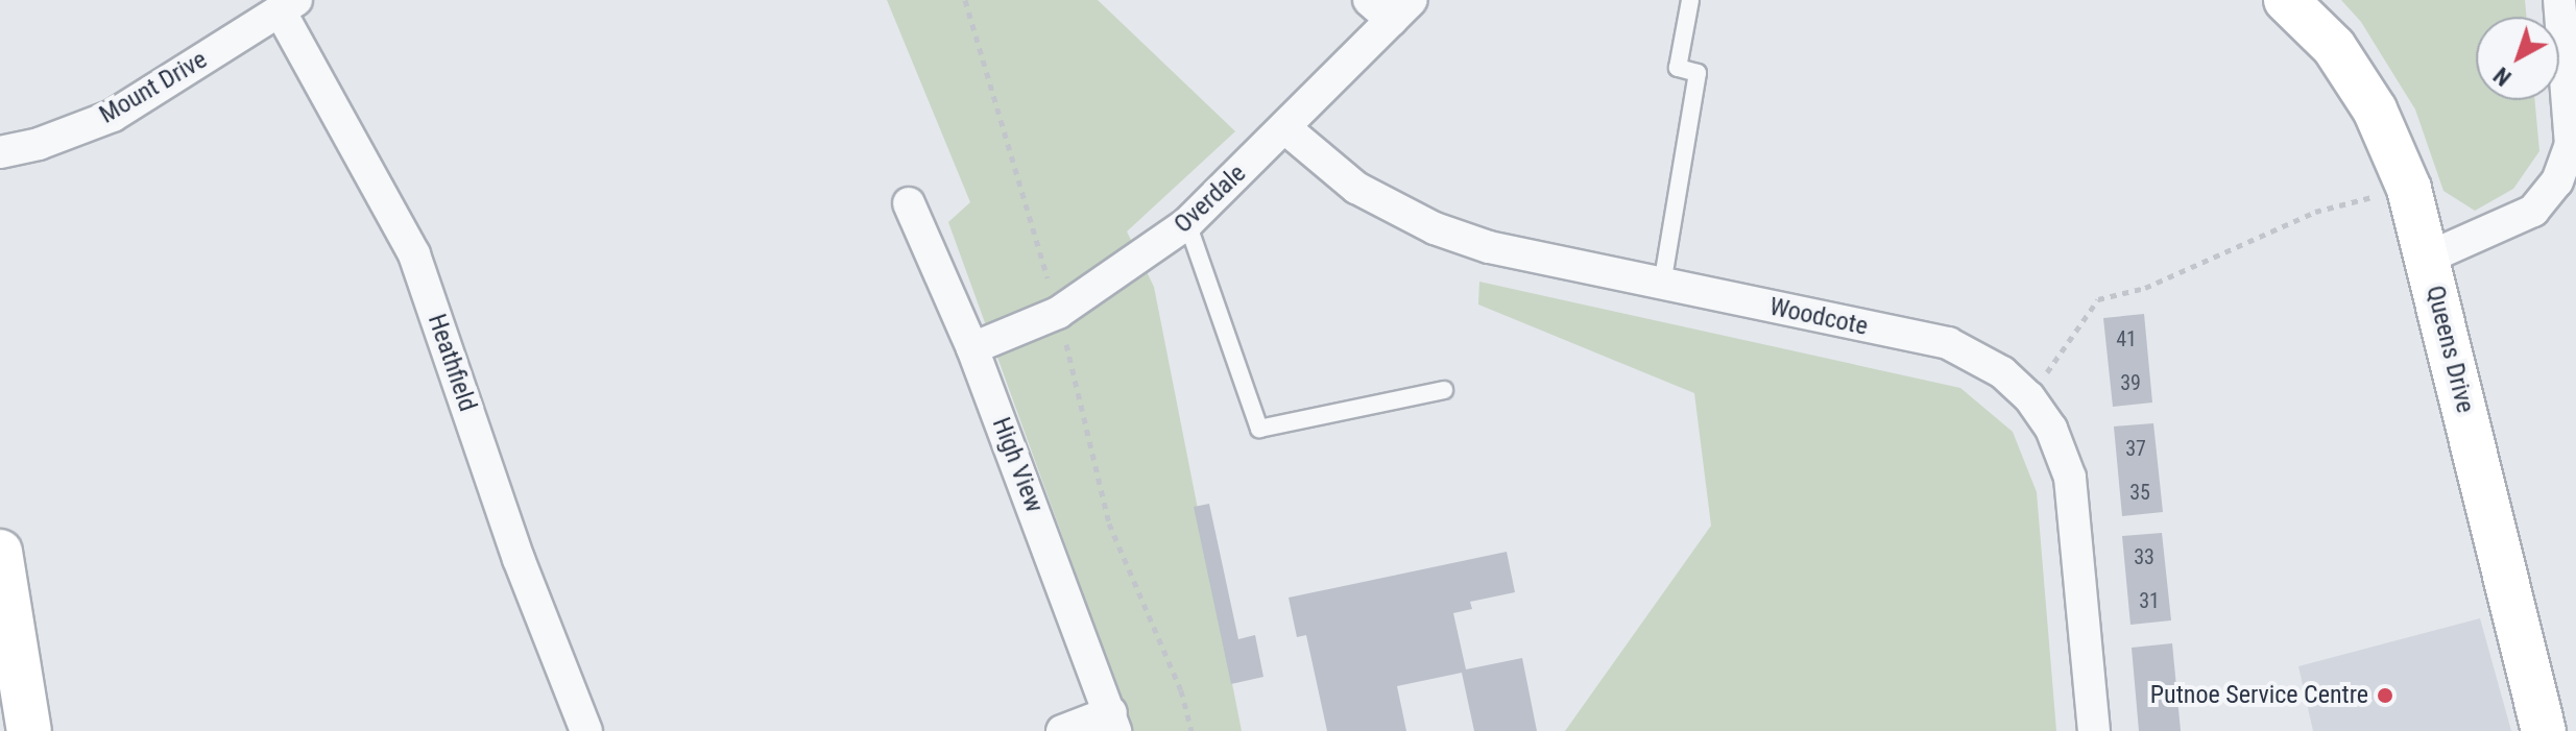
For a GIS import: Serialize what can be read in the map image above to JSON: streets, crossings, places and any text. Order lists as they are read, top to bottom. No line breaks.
{"streets":{"street":["Mount Drive","Overdale","Woodcote","Queens Drive","Heathfield","High View"]},"crossings":[["Mount Drive","Heathfield"],["Overdale","Woodcote"],["Overdale","High View"]],"places":["Putnoe Service Centre"],"house_numbers":["41","39","37","35","33","31"],"north":"bottom left"}
